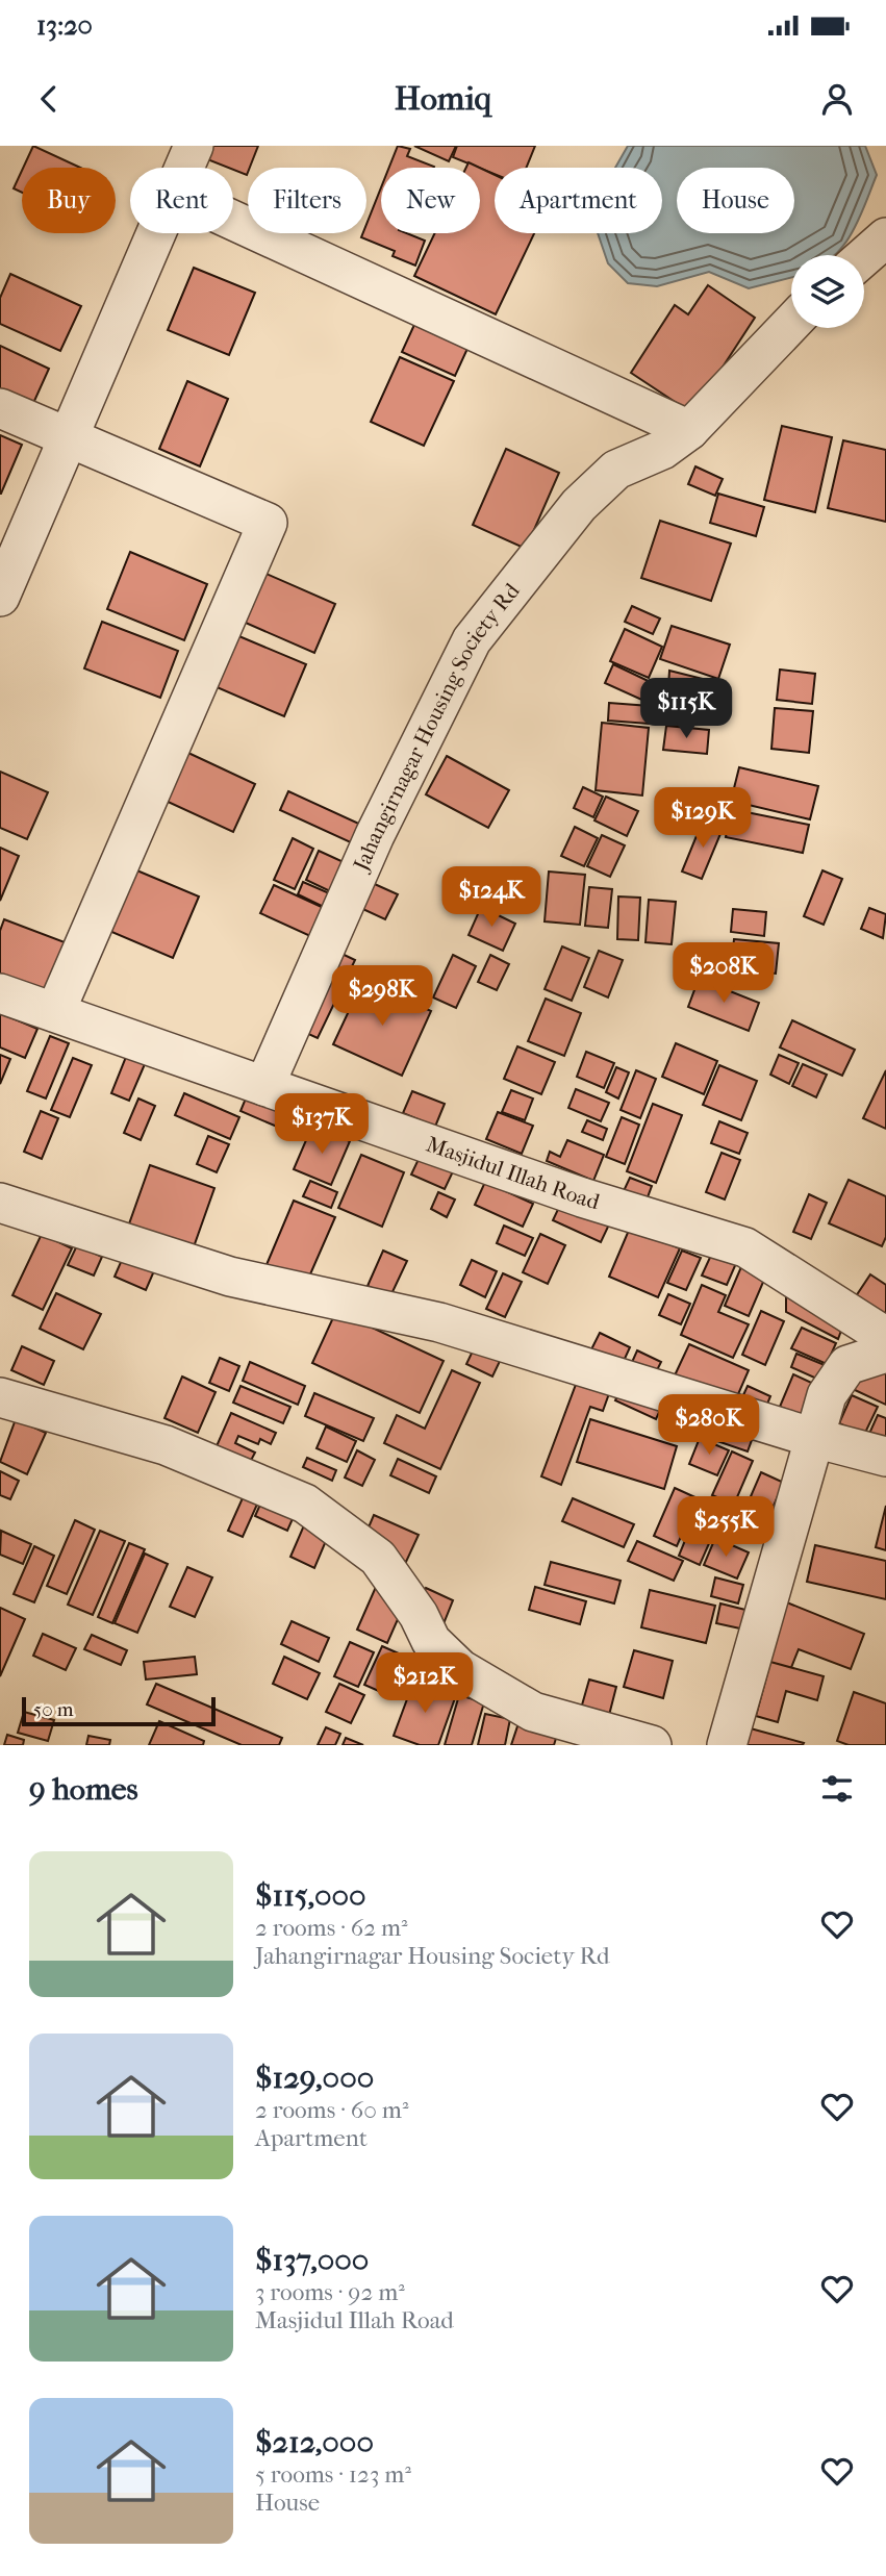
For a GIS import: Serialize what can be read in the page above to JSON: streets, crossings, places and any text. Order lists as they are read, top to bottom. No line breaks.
{"streets":{"street":["Jahangirnagar Housing Society Rd","Masjidul Illah Road"]},"crossings":[["Jahangirnagar Housing Society Rd","Masjidul Illah Road"]],"scale_bar":"50 m","page":{"status":"13:20","header":"Homiq","chip":["Buy","Rent","Filters","New","Apartment","House"],"price":["$115K","$129K","$124K","$208K","$298K","$137K","$280K","$255K","$212K"],"scale":"50 m","heading":"9 homes","list":[{"name":"$115,000","note":"2 rooms · 62 m² · Jahangirnagar Housing Society Rd"},{"name":"$129,000","note":"2 rooms · 60 m² · Apartment"},{"name":"$137,000","note":"3 rooms · 92 m² · Masjidul Illah Road"},{"name":"$212,000","note":"5 rooms · 123 m² · House"}]}}
